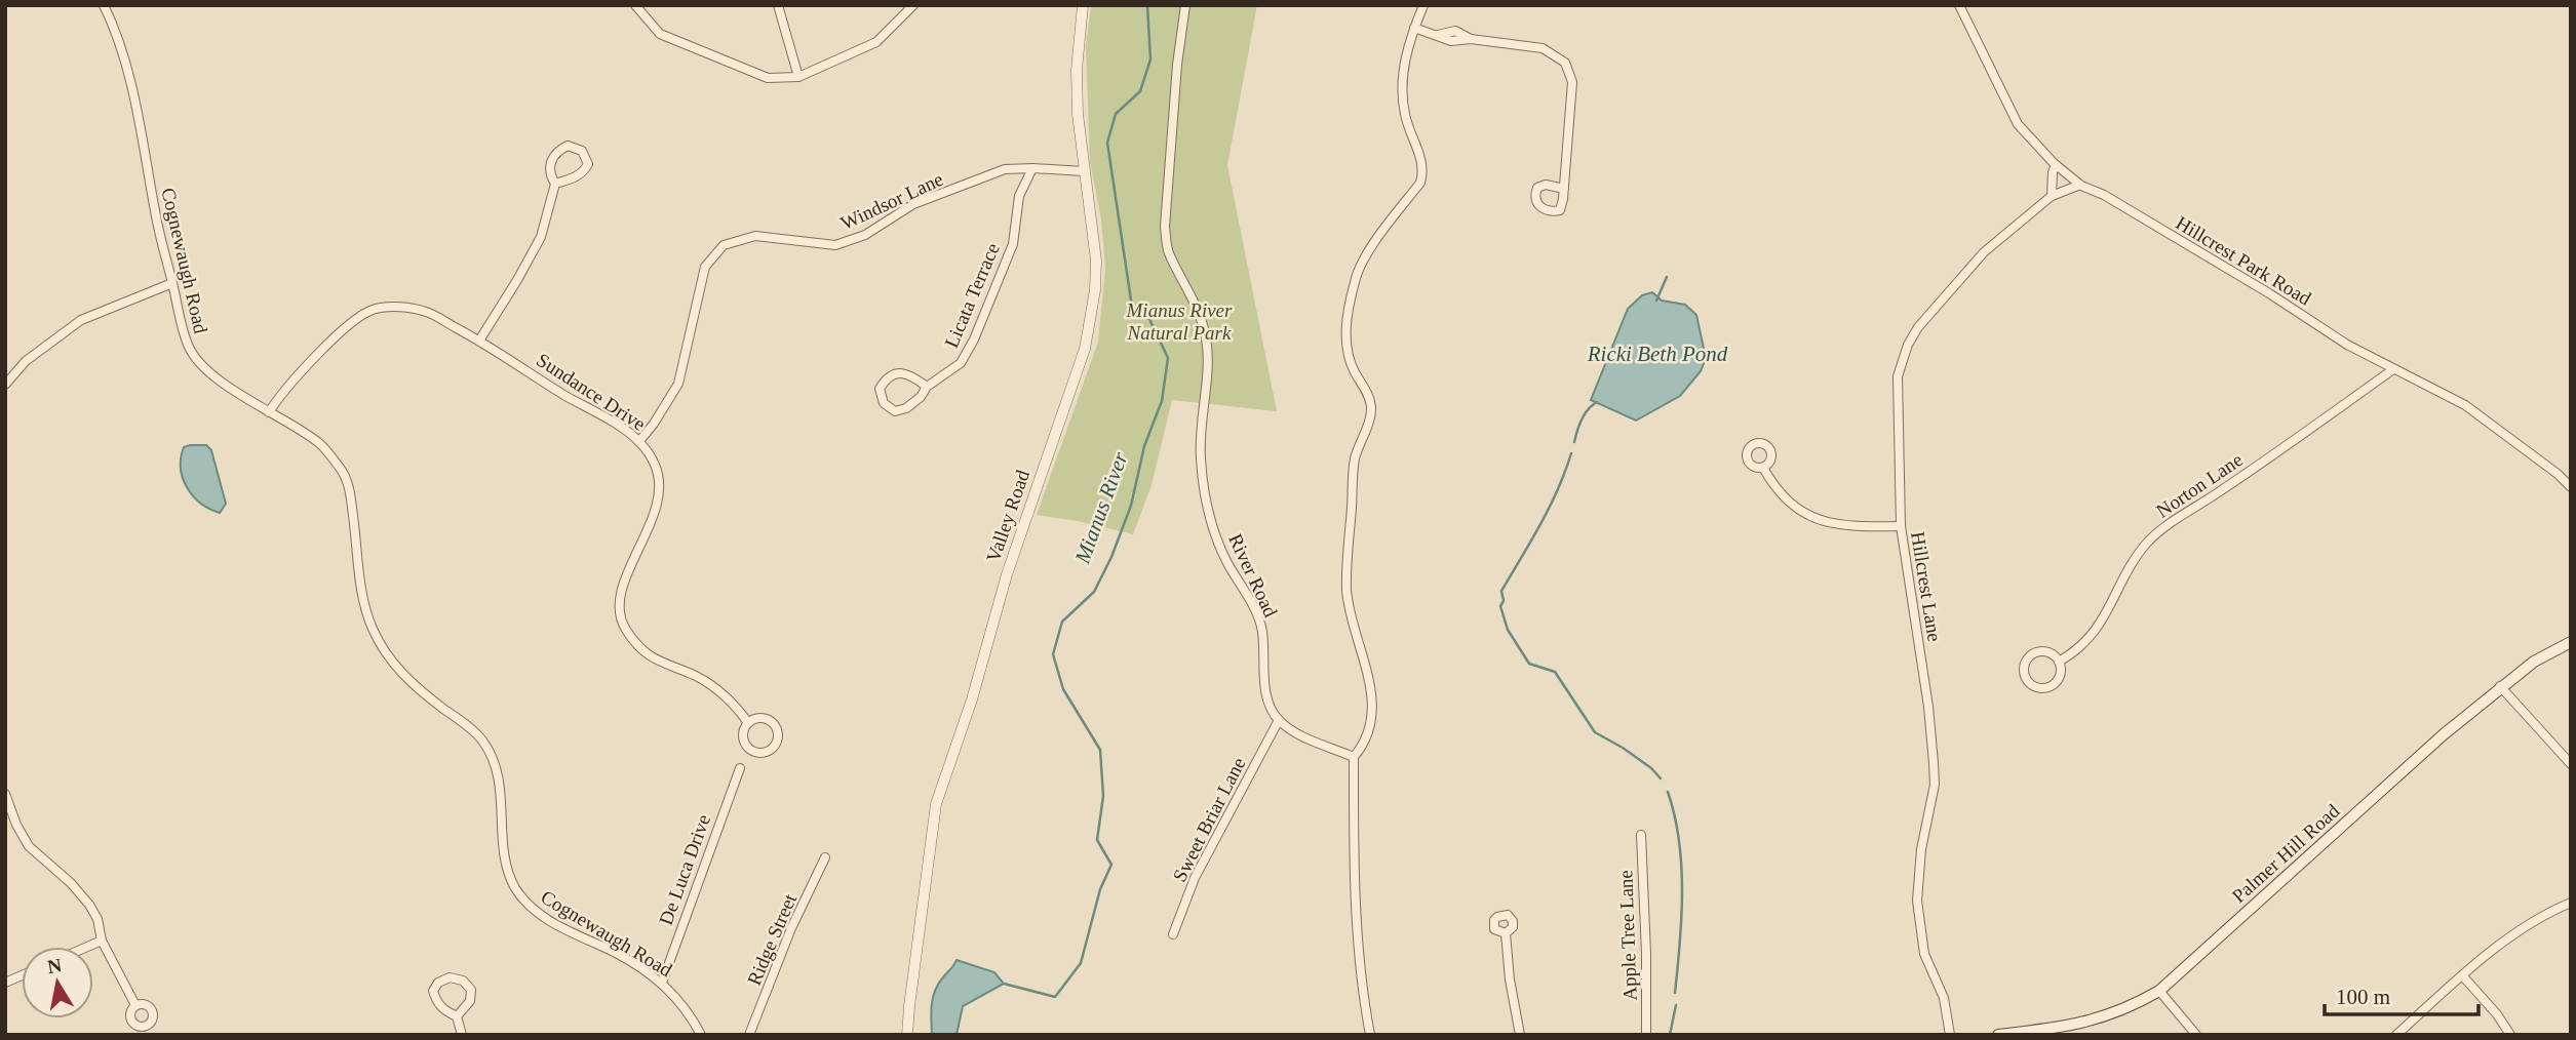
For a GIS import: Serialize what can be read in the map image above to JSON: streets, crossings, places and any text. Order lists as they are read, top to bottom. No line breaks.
{"streets":{"main road":["Palmer Hill Road"],"street":["Windsor Lane","Cognewaugh Road","Hillcrest Park Road","Licata Terrace","Sundance Drive","Norton Lane","Valley Road","River Road","Hillcrest Lane","Sweet Briar Lane","De Luca Drive","Apple Tree Lane","Ridge Street"]},"crossings":[["Windsor Lane","Licata Terrace"],["Windsor Lane","Sundance Drive"],["Cognewaugh Road","Sundance Drive"],["Cognewaugh Road","De Luca Drive"],["Hillcrest Park Road","Norton Lane"],["Hillcrest Park Road","Hillcrest Lane"],["River Road","Sweet Briar Lane"]],"water":["Ricki Beth Pond","Mianus River"],"parks":["Mianus River Natural Park"],"scale_bar":"100 m","north":"top"}
